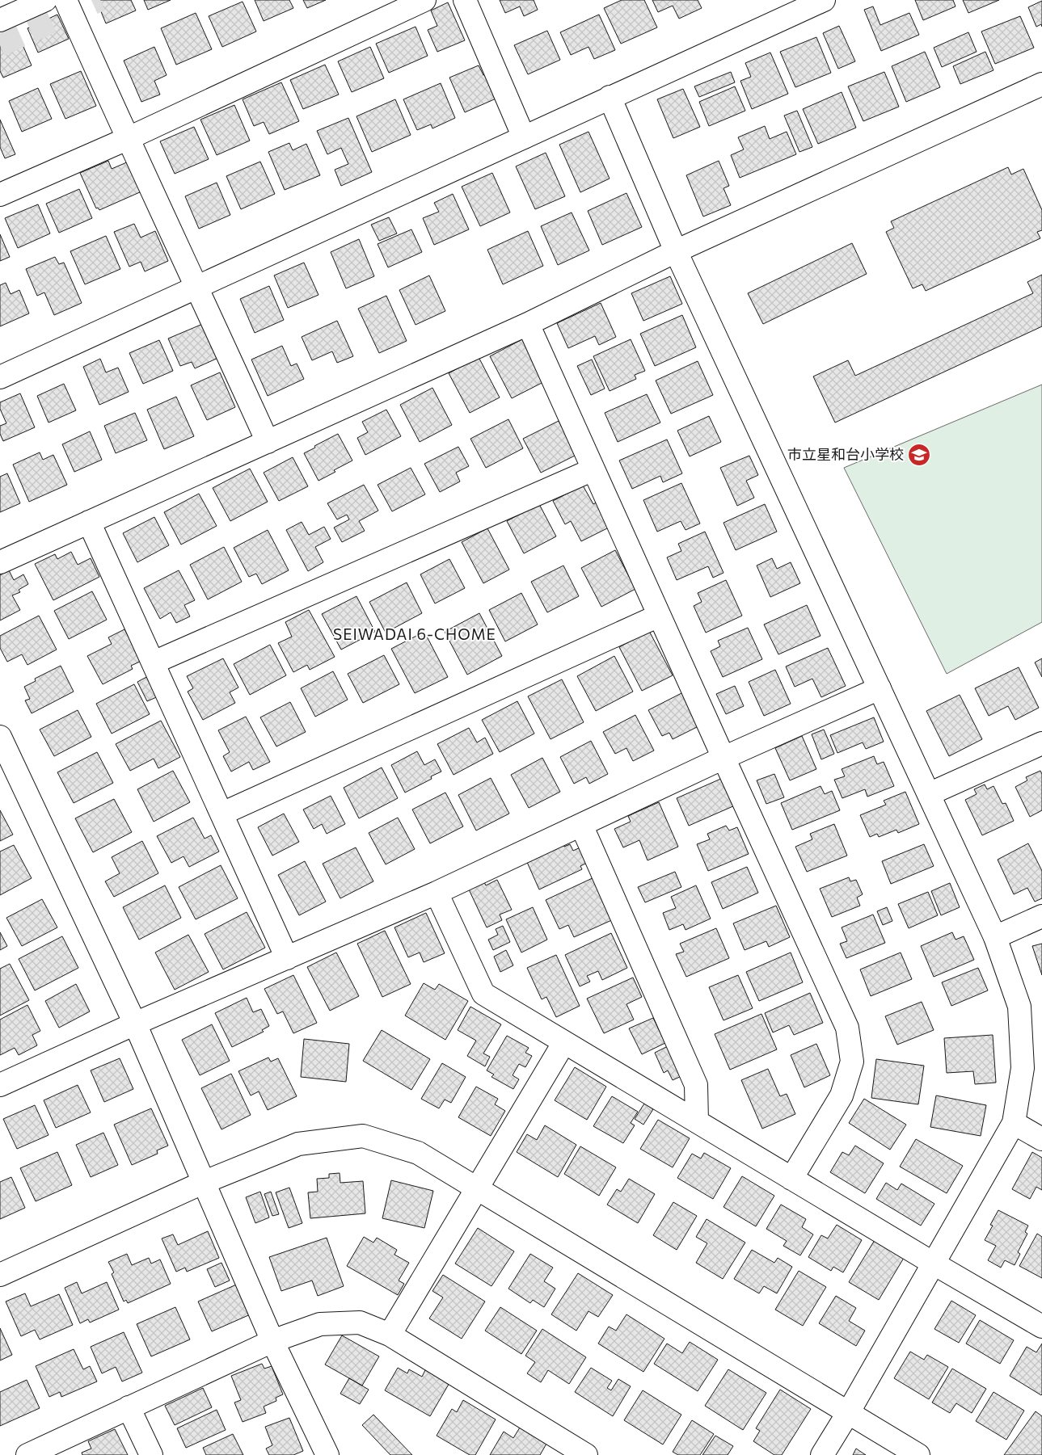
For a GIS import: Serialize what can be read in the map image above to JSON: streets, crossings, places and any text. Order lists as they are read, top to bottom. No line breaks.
{"districts":["SEIWADAI 6-CHOME"],"places":{"school or university":["市立星和台小学校"]}}
